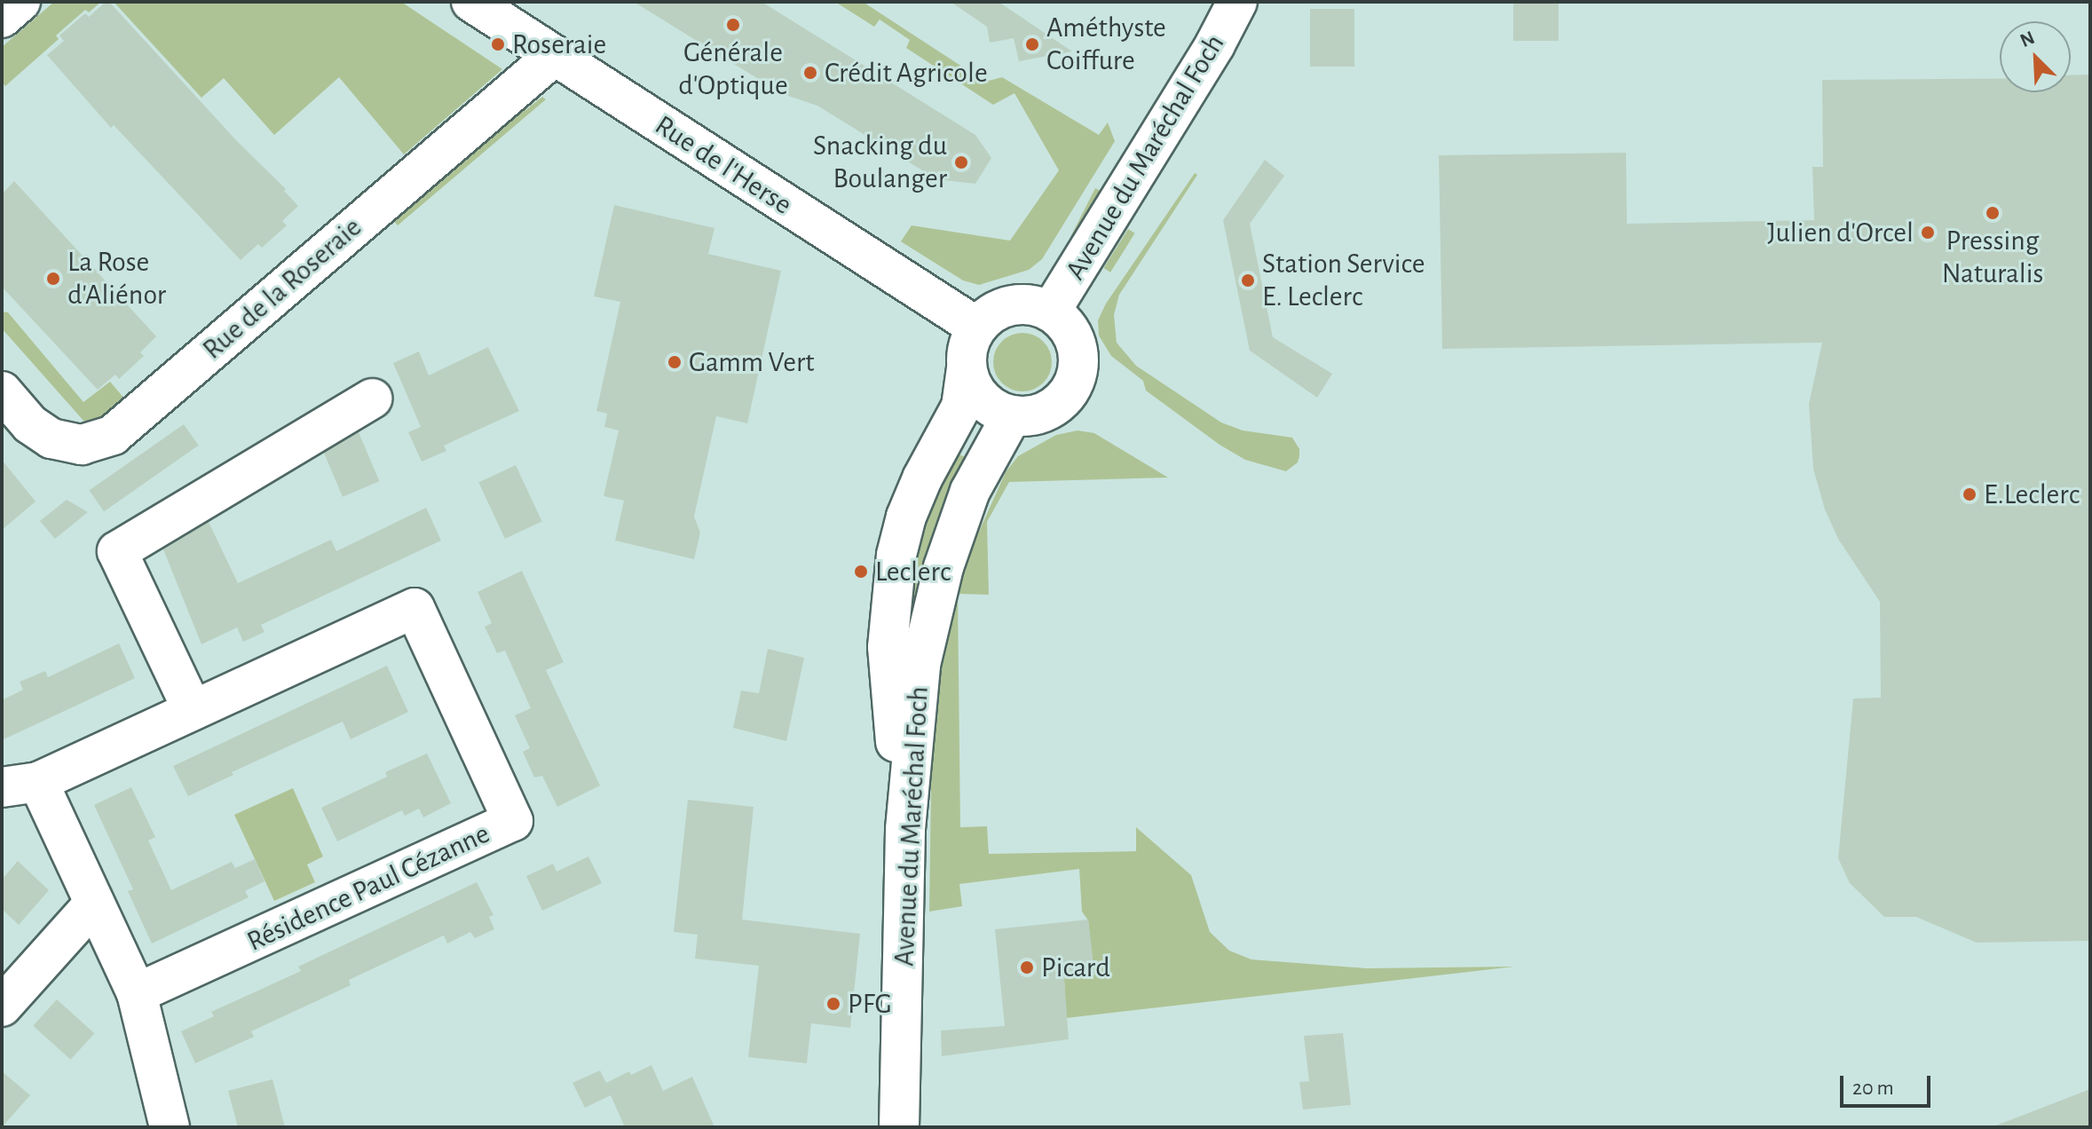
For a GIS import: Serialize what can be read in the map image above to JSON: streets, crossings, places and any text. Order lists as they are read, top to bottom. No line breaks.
{"streets":{"street":["Avenue du Maréchal Foch","Rue de l'Herse","Rue de la Roseraie","Résidence Paul Cézanne"]},"crossings":[["Avenue du Maréchal Foch","Rue de l'Herse"],["Rue de l'Herse","Rue de la Roseraie"]],"places":["Générale d'Optique","Roseraie","Améthyste Coiffure","Crédit Agricole","Snacking du Boulanger","Pressing Naturalis","Julien d'Orcel","La Rose d'Aliénor","Station Service E. Leclerc","Gamm Vert","E.Leclerc","Leclerc","Picard","PFG"],"scale_bar":"20 m","north":"top left"}
